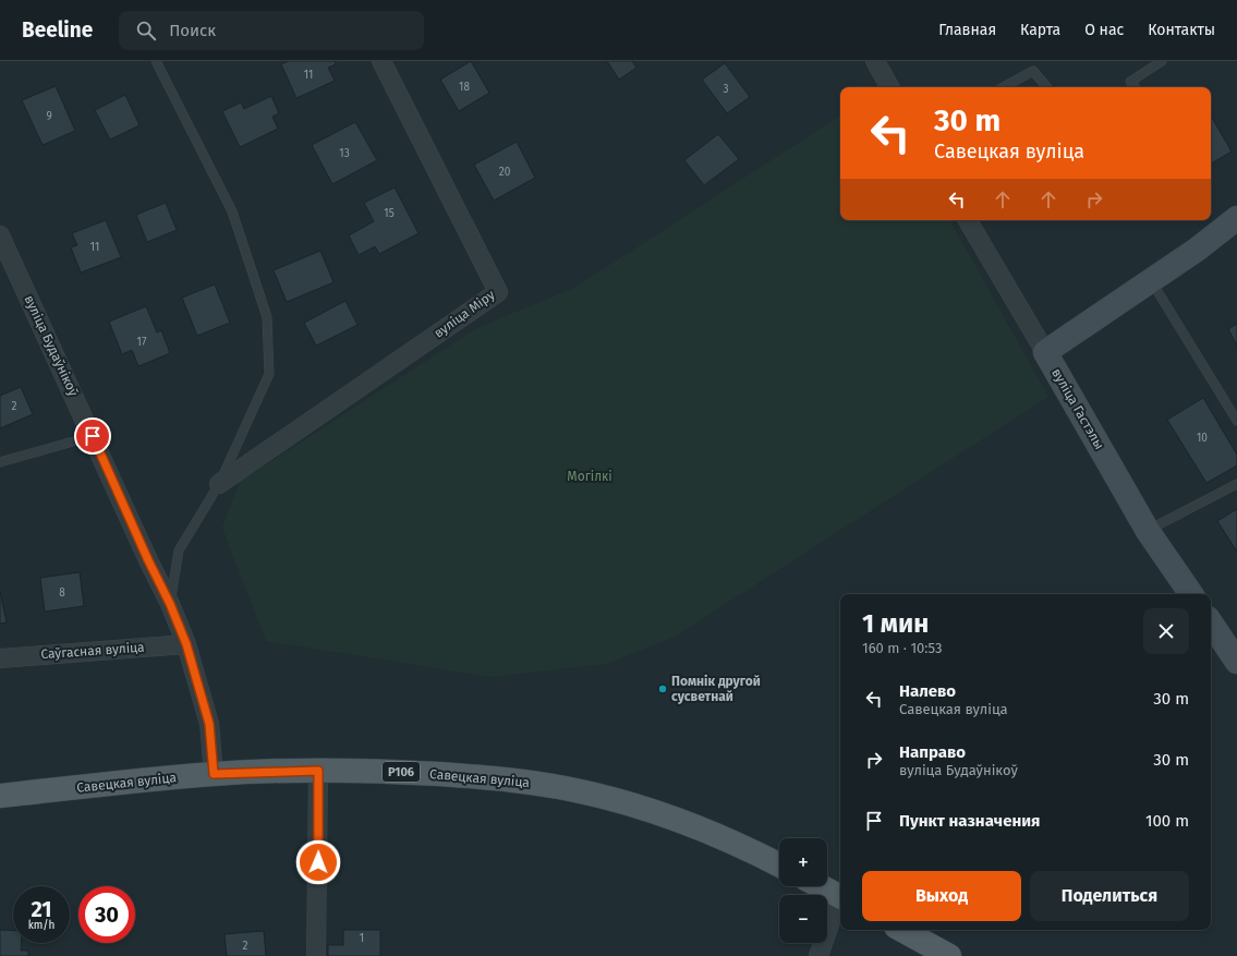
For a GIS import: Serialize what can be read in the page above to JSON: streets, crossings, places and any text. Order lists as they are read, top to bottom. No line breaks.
{"streets":{"main road":["Р106","Савецкая вуліца"],"street":["вуліца Міру","вуліца Будаўнікоў","вуліца Гастэлы","Саўгасная вуліца"]},"crossings":[["вуліца Будаўнікоў","Саўгасная вуліца"],["вуліца Будаўнікоў","Савецкая вуліца"]],"parks":["Могілкі"],"places":["Помнік другой сусветнай"],"house_numbers":["11","18","3","9","13","20","15","11","17","2","10","8","1","2"],"page":{"header":"Beeline","search":"Поиск","nav":["Главная","Карта","О нас","Контакты"],"turn":["30 m","Савецкая вуліца"],"heading":["1 мин","160 m · 10:53"],"list":[{"name":"Налево","note":"Савецкая вуліца","value":"30 m"},{"name":"Направо","note":"вуліца Будаўнікоў","value":"30 m"},{"name":"Пункт назначения","value":"100 m"}],"map_buttons":["+","−"],"buttons":["Выход","Поделиться"],"speed":"21 km/h","limit":"30"}}
